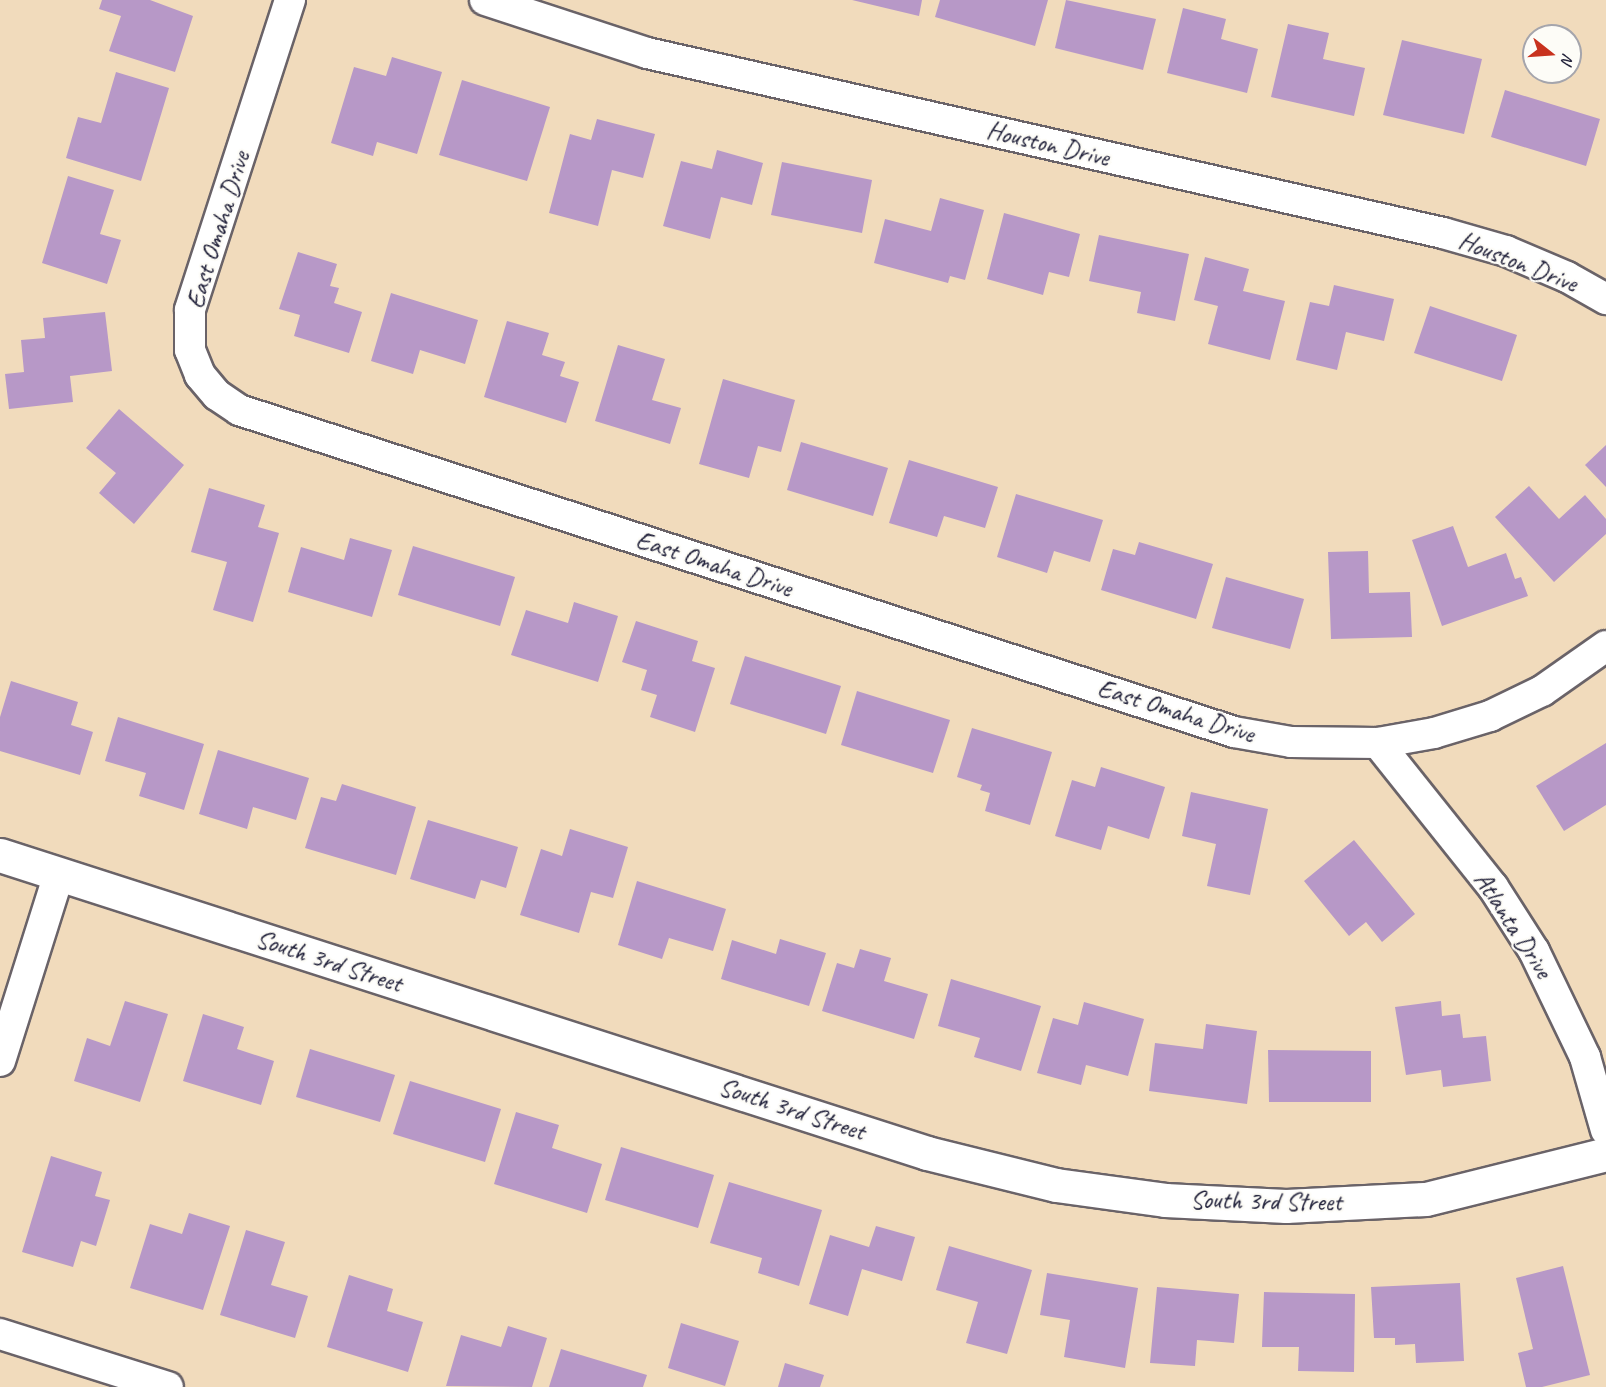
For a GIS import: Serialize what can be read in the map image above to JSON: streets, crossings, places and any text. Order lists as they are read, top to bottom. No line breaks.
{"streets":{"street":["Houston Drive","East Omaha Drive","Atlanta Drive","South 3rd Street"]},"crossings":[["East Omaha Drive","Atlanta Drive"]],"north":"right"}
